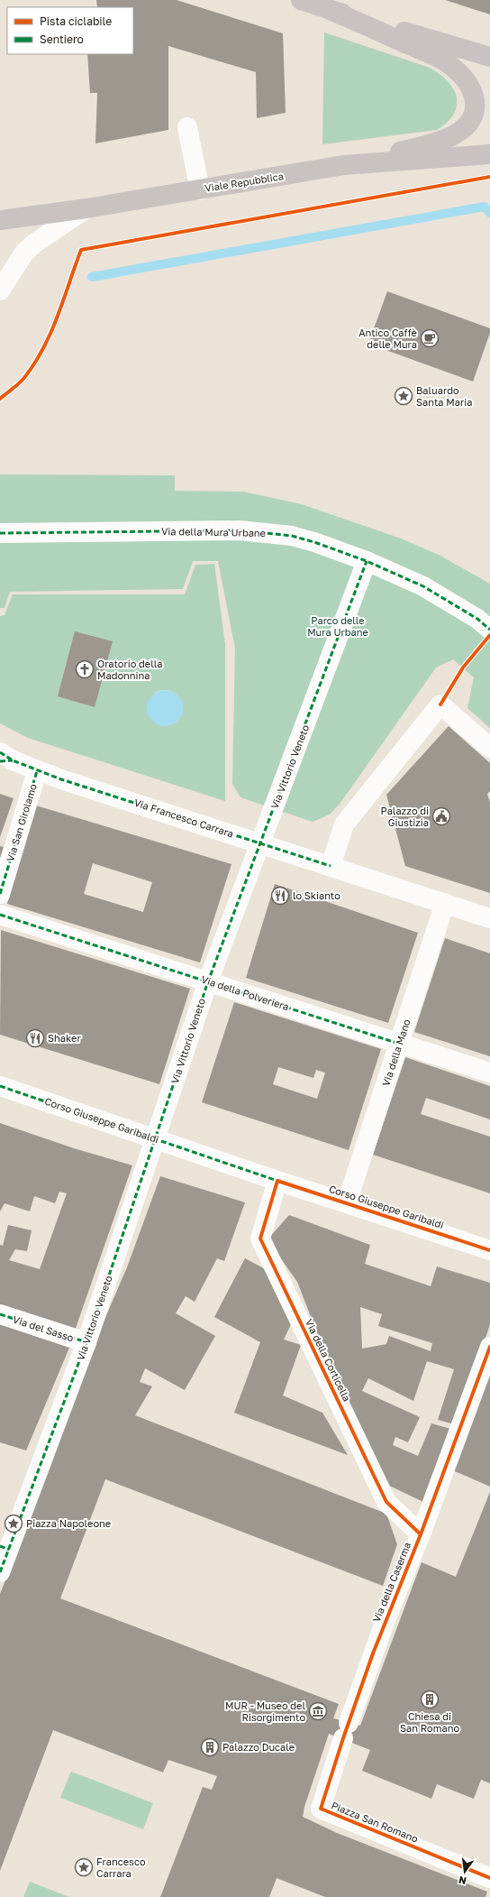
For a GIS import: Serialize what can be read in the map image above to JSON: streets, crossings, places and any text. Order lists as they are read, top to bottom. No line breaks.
{"streets":{"main road":["Viale Repubblica"],"street":["Via della Mura Urbane","Via Vittorio Veneto","Via Francesco Carrara","Via San Girolamo","Via della Polveriera","Via della Mano","Corso Giuseppe Garibaldi","Via del Sasso","Via della Corticella","Via della Caserma","Piazza San Romano"]},"crossings":[["Via della Mura Urbane","Via Vittorio Veneto"],["Via Vittorio Veneto","Via Francesco Carrara"],["Via Vittorio Veneto","Via della Polveriera"],["Via Vittorio Veneto","Corso Giuseppe Garibaldi"],["Via Vittorio Veneto","Via del Sasso"],["Via Francesco Carrara","Via San Girolamo"],["Via Francesco Carrara","Via della Mano"],["Via della Polveriera","Via della Mano"],["Via della Mano","Corso Giuseppe Garibaldi"],["Corso Giuseppe Garibaldi","Via della Corticella"],["Via della Corticella","Via della Caserma"],["Via della Caserma","Piazza San Romano"]],"parks":["Parco delle Mura Urbane"],"places":{"cafe":["Antico Caffè delle Mura"],"place":["Baluardo Santa Maria","Piazza Napoleone","Francesco Carrara"],"church":["Oratorio della Madonnina"],"public building":["Palazzo di Giustizia"],"restaurant":["lo Skianto","Shaker"],"building":["Chiesa di San Romano","Palazzo Ducale"],"museum":["MUR - Museo del Risorgimento"]},"legend":["Pista ciclabile","Sentiero"],"north":"bottom"}
